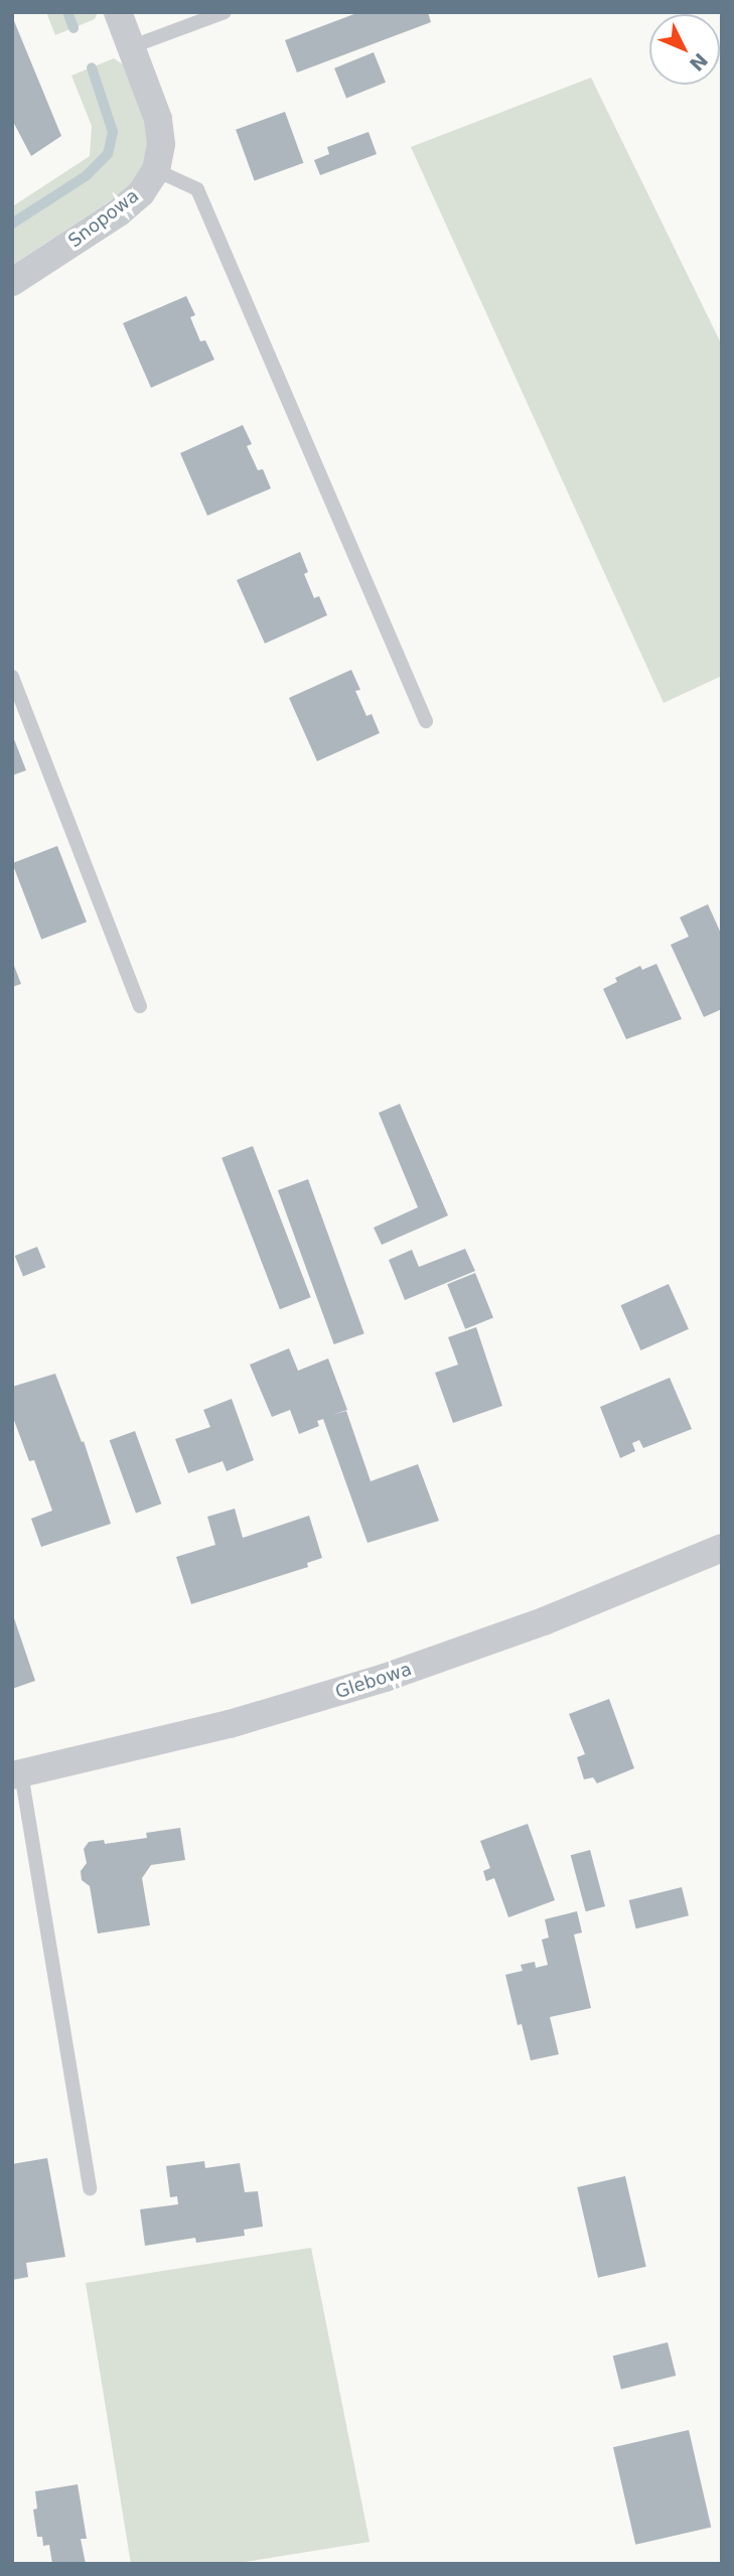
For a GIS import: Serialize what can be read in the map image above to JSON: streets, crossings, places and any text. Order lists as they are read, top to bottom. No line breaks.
{"streets":{"street":["Snopowa","Glebowa"]},"north":"bottom right"}
